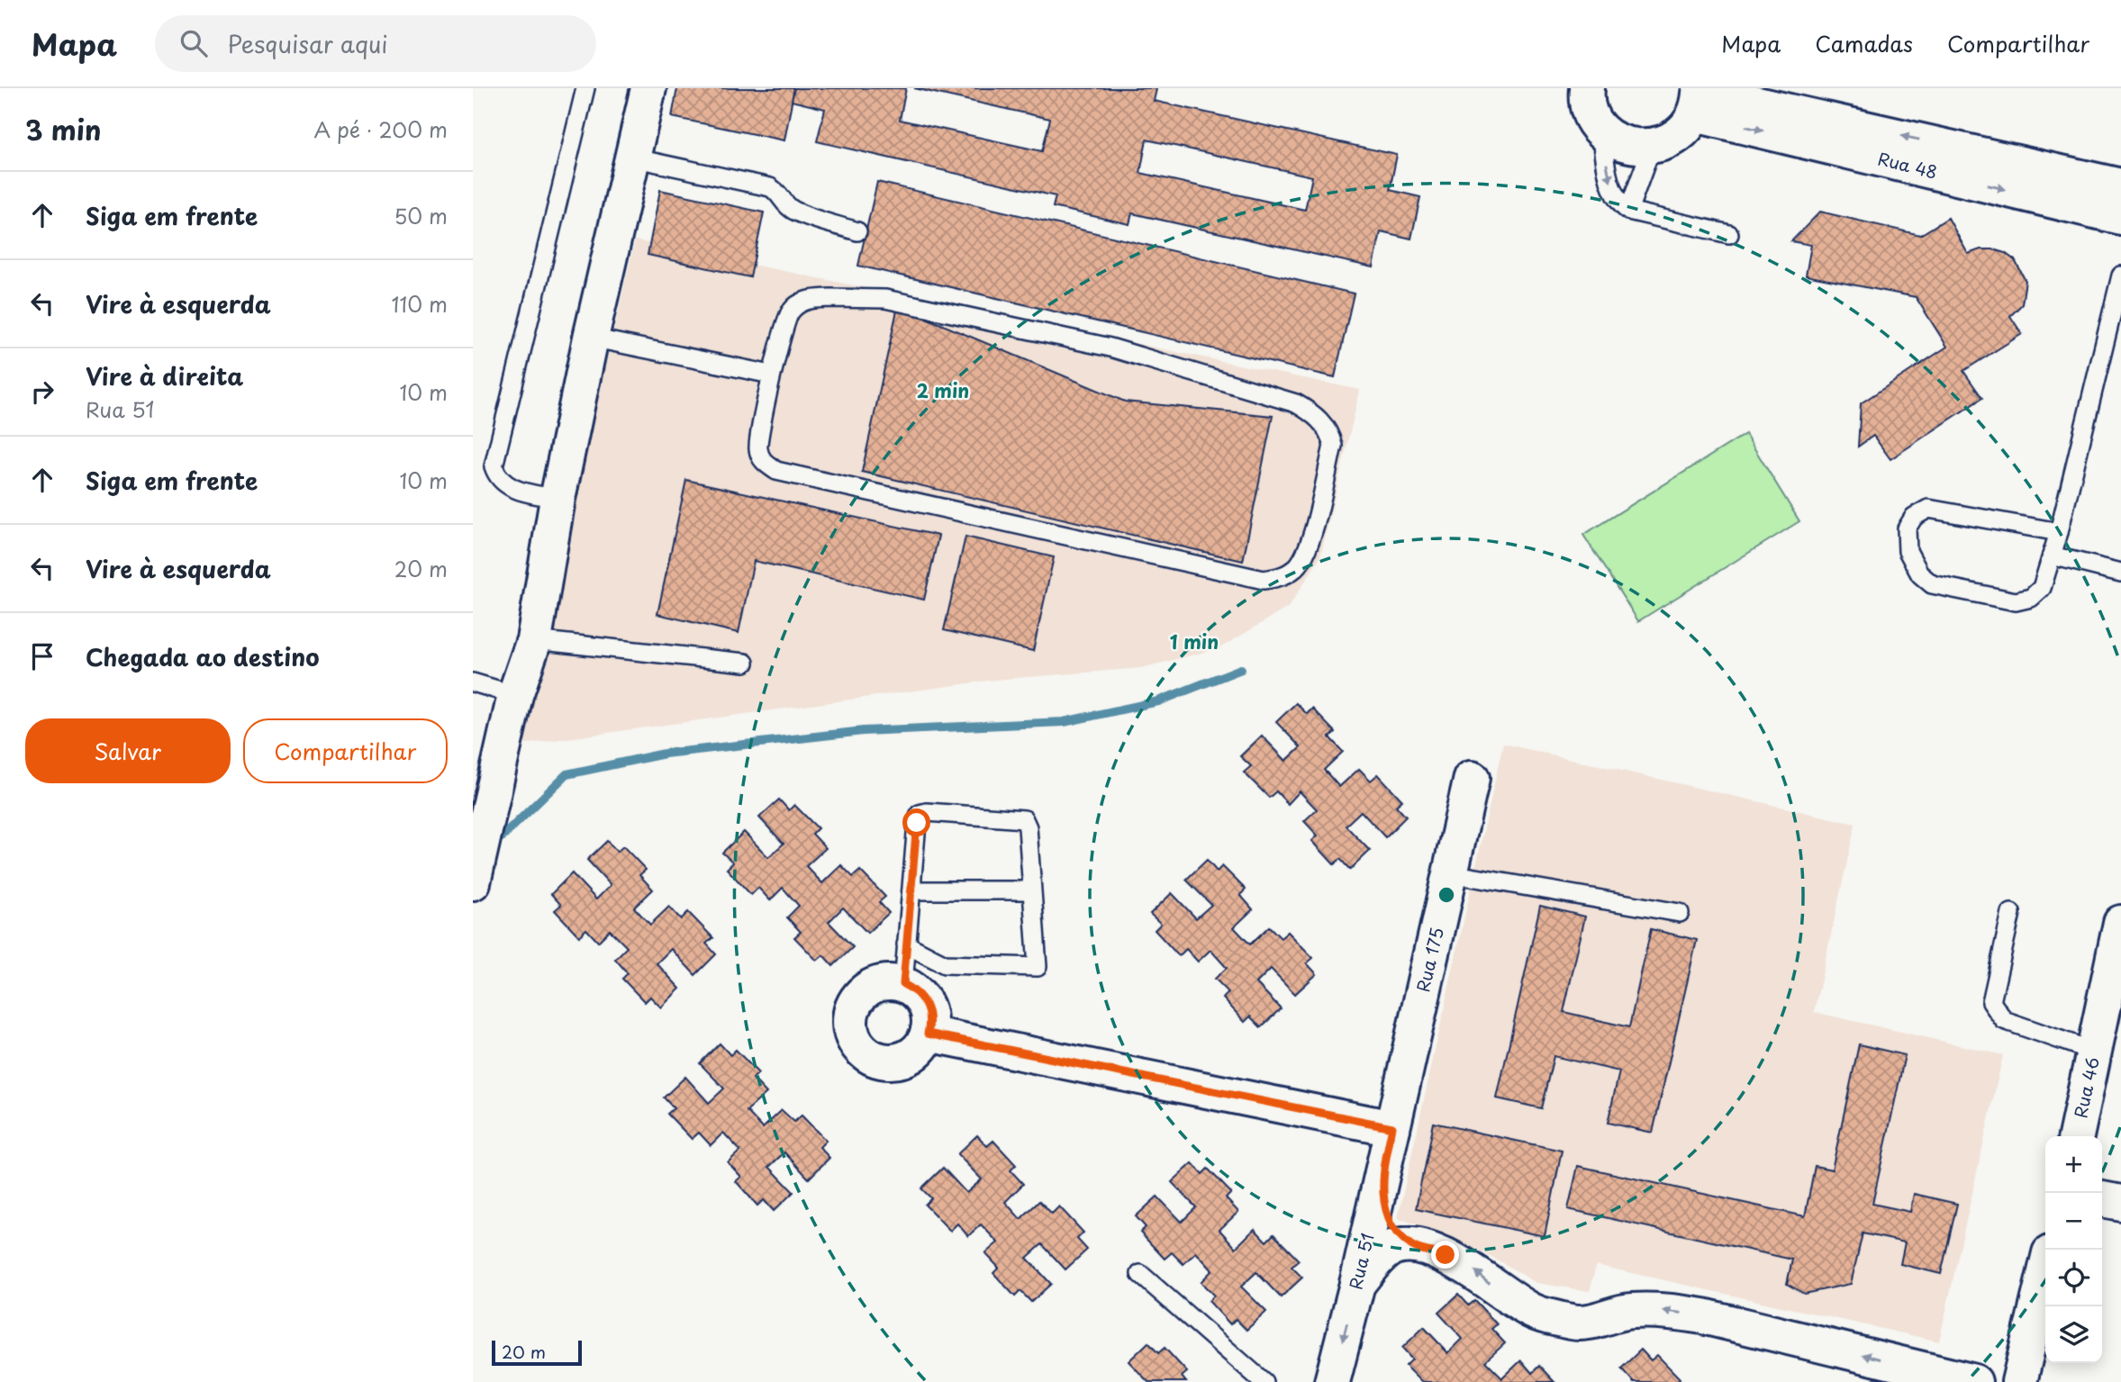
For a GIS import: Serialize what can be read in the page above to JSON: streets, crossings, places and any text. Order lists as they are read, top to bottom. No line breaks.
{"streets":{"street":["Rua 48","Rua 175","Rua 46","Rua 51"]},"crossings":[["Rua 175","Rua 51"]],"one_way":["Rua 51"],"scale_bar":"20 m","page":{"header":"Mapa","search":"Pesquisar aqui","nav":["Mapa","Camadas","Compartilhar"],"heading":["3 min","A pé · 200 m"],"list":[["Siga em frente","50 m"],["Vire à esquerda","110 m"],["Vire à direita","Rua 51","10 m"],["Siga em frente","10 m"],["Vire à esquerda","20 m"],"Chegada ao destino"],"buttons":["Salvar","Compartilhar"],"map_buttons":["+","−"],"scale":"20 m"},"rings":["2 min","1 min"]}
